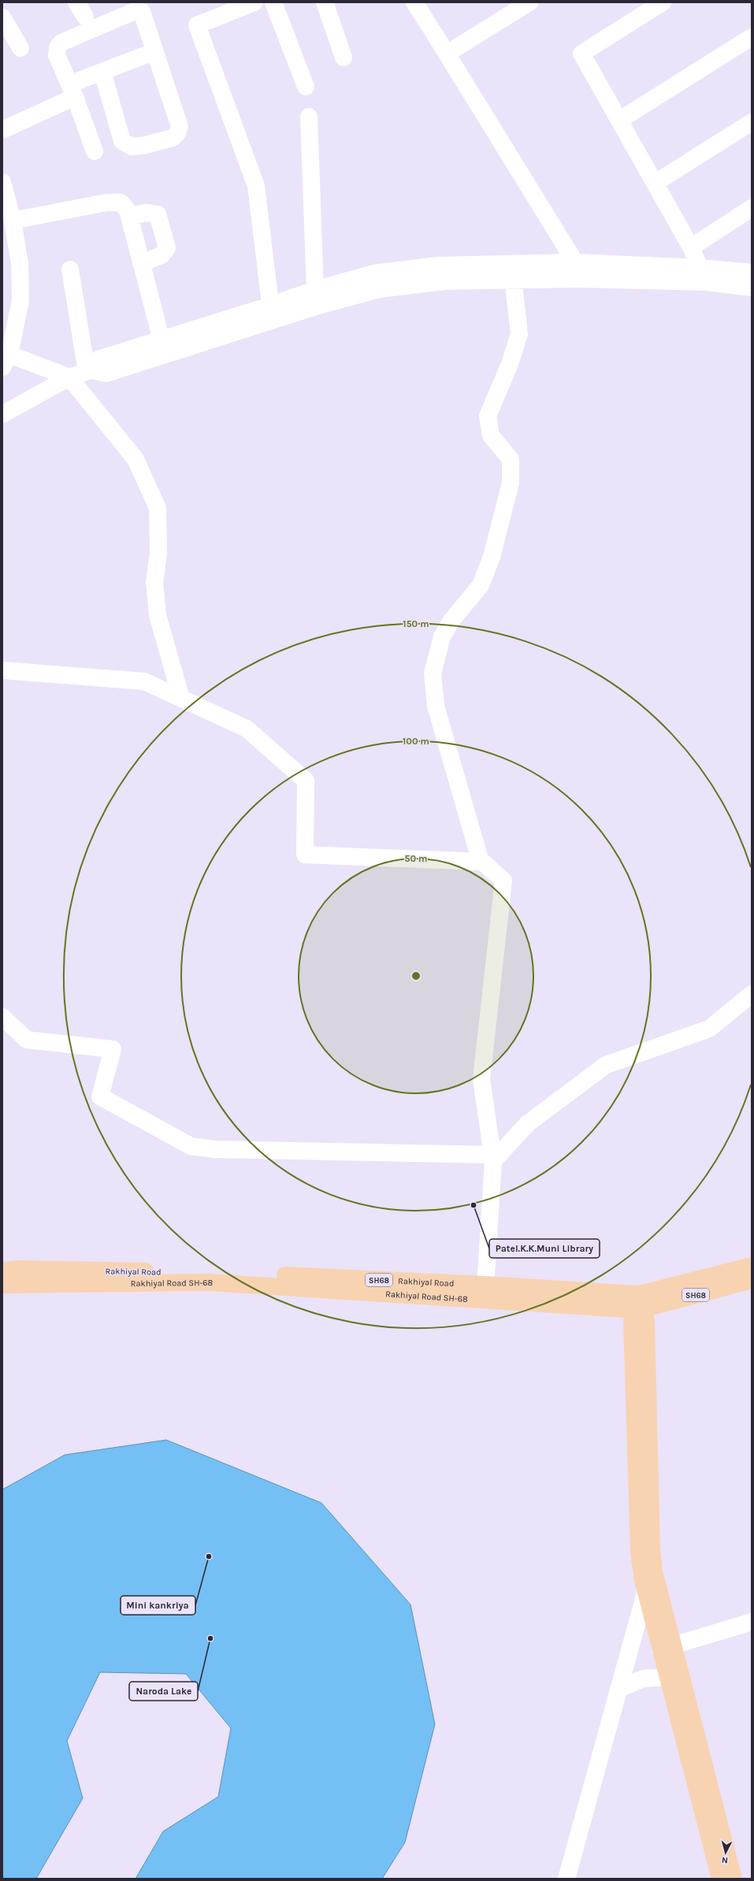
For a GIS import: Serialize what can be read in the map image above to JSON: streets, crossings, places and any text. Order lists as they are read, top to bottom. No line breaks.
{"streets":{"main road":["Rakhiyal Road","SH68","Rakhiyal Road SH-68"]},"crossings":[["Rakhiyal Road","Rakhiyal Road SH-68"],["SH68","Rakhiyal Road SH-68"]],"places":["Patel.K.K.Muni Library","Mini kankriya","Naroda Lake"],"north":"bottom","rings":["150 m","100 m","50 m"]}
